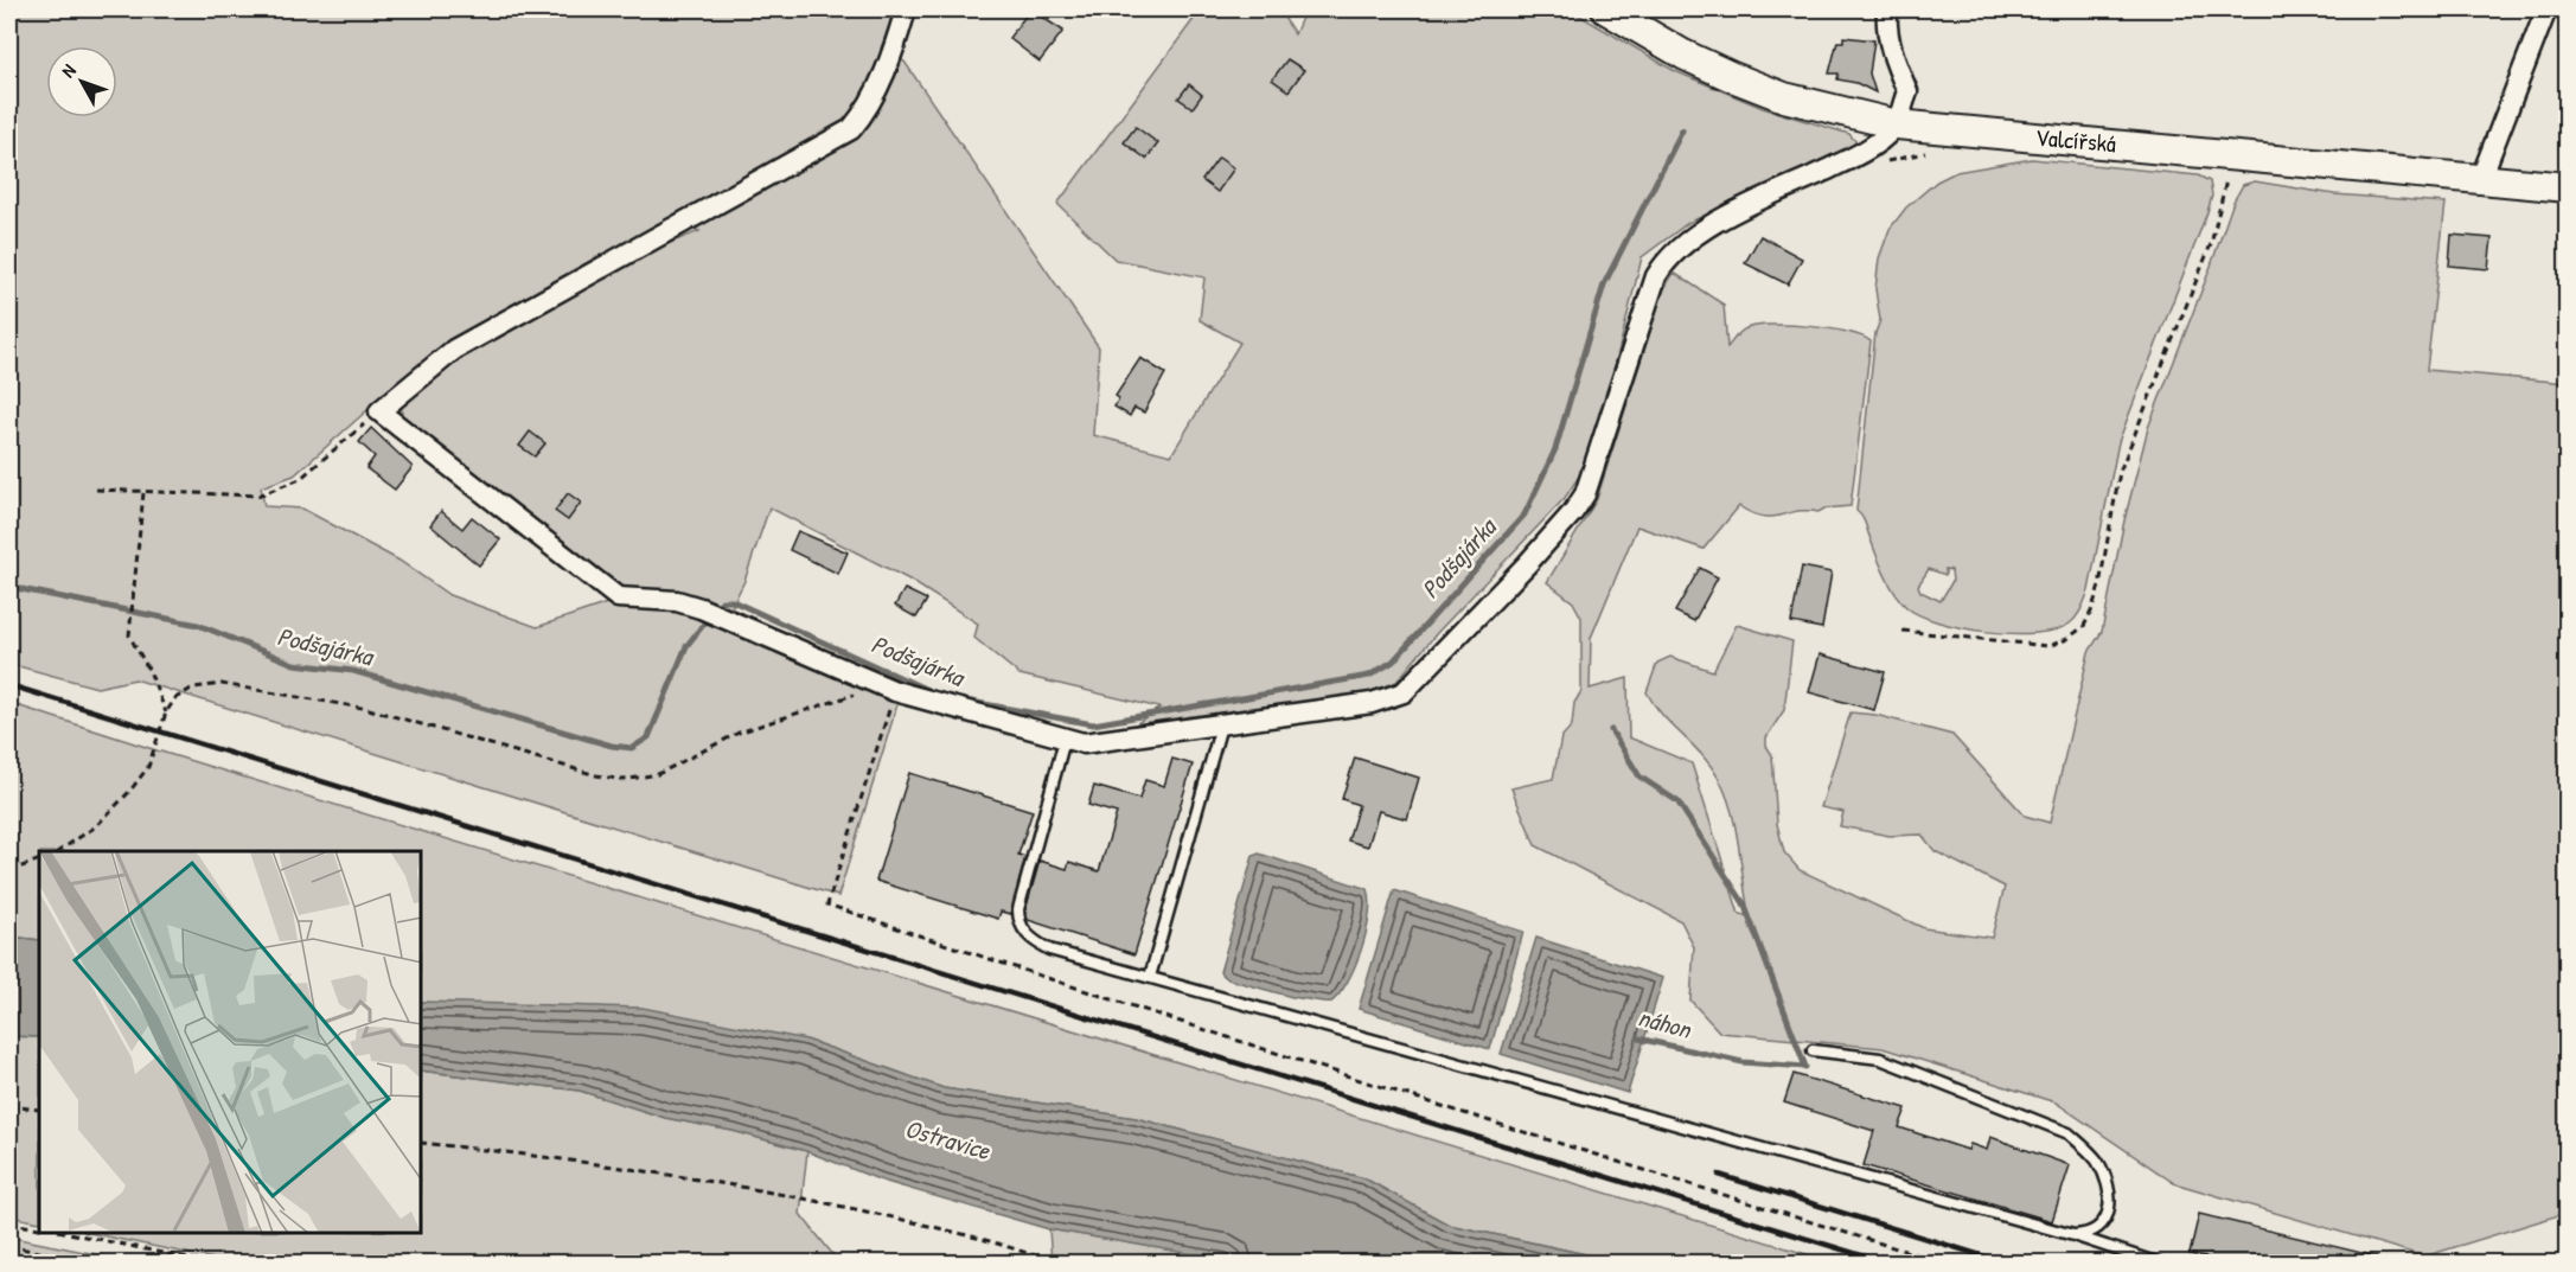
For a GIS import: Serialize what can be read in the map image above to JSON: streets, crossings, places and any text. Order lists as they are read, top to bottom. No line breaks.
{"streets":{"main road":["Valcířská"]},"water":["Podšajárka","náhon","Ostravice"],"north":"top left"}
